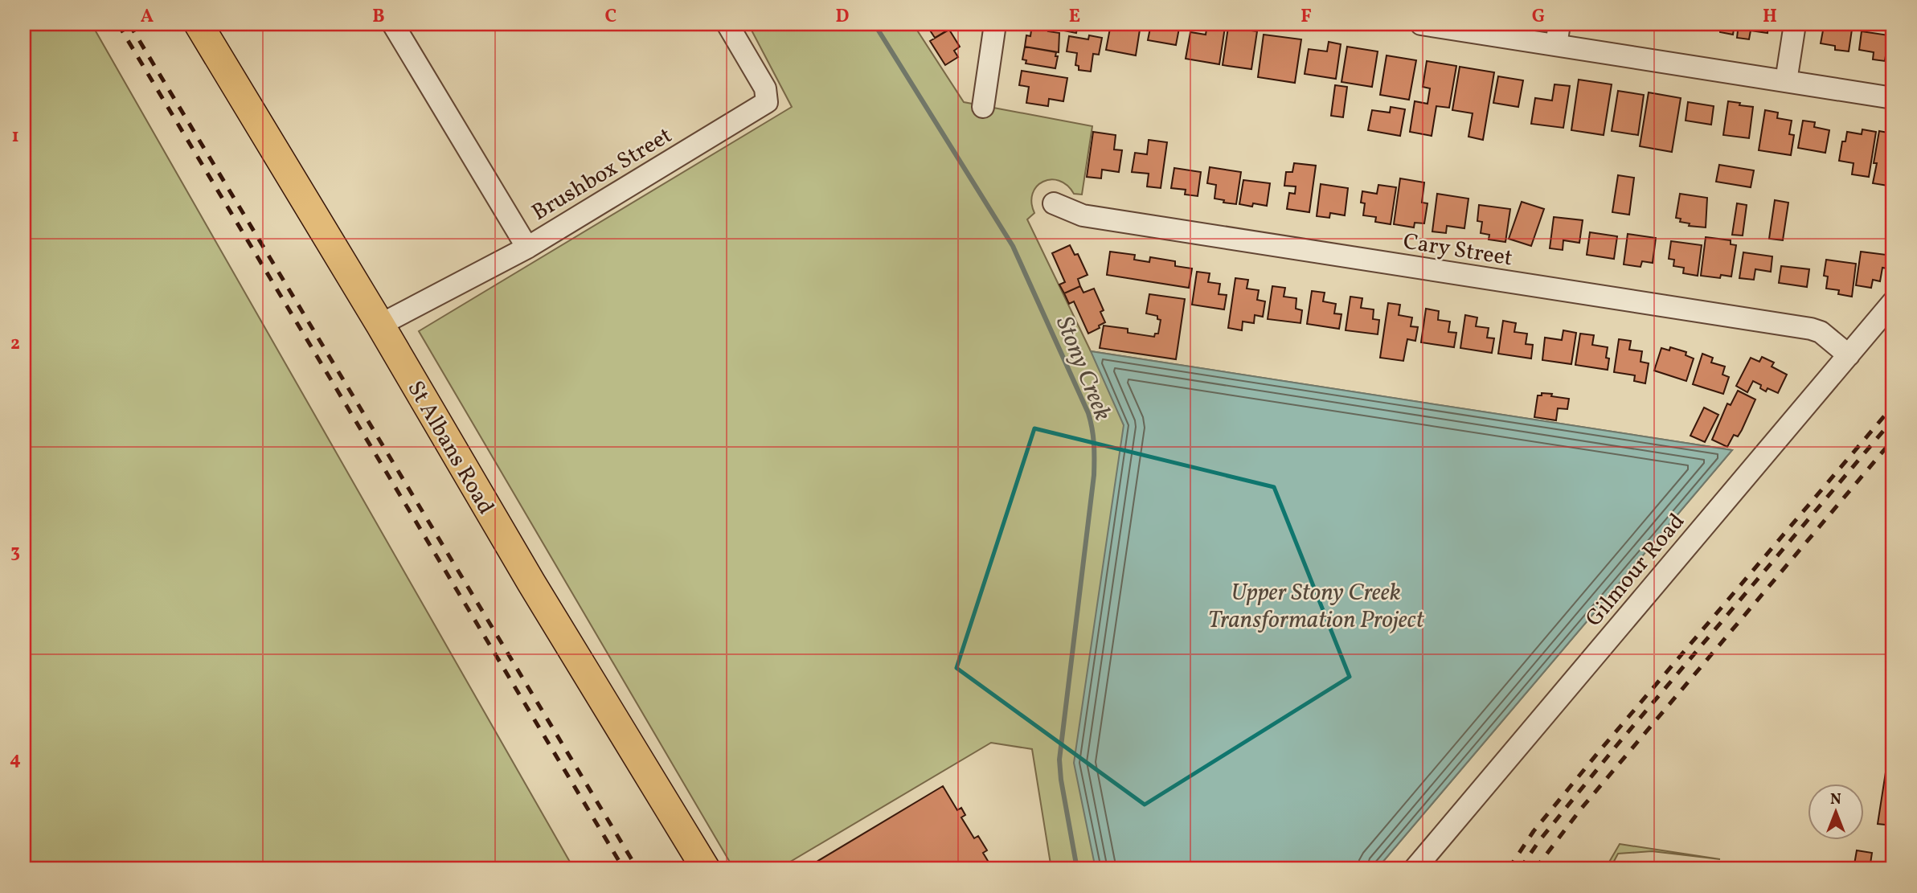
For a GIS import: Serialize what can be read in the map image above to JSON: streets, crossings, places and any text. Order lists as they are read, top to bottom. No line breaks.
{"streets":{"main road":["St Albans Road"],"street":["Brushbox Street","Cary Street","Gilmour Road"]},"crossings":[["Brushbox Street","St Albans Road"],["Cary Street","Gilmour Road"]],"water":["Stony Creek","Upper Stony Creek Transformation Project"],"north":"top","grid":{"columns":["A","B","C","D","E","F","G","H"],"rows":["1","2","3","4"]}}
